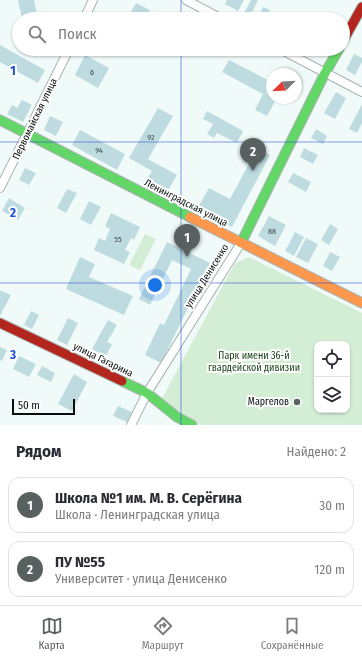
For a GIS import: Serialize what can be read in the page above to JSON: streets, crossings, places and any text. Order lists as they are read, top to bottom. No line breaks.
{"streets":{"street":["Первомайская улица","Ленинградская улица","улица Денисенко","улица Гагарина"]},"crossings":[["Первомайская улица","Ленинградская улица"],["Ленинградская улица","улица Денисенко"],["улица Денисенко","улица Гагарина"]],"parks":["Парк имени 36-й гвардейской дивизии"],"places":["Маргелов"],"house_numbers":["6","92","94","88","55"],"scale_bar":"50 m","north":"bottom left","page":{"search":"Поиск","pins":["2","1"],"scale":"50 m","heading":["Рядом","Найдено: 2"],"list":[{"mark":"1","name":"Школа №1 им. М. В. Серёгина","note":"Школа · Ленинградская улица","value":"30 m"},{"mark":"2","name":"ПУ №55","note":"Университет · улица Денисенко","value":"120 m"}],"nav":["Карта","Маршрут","Сохранённые"]},"grid":{"rows":["1","2","3"]}}
